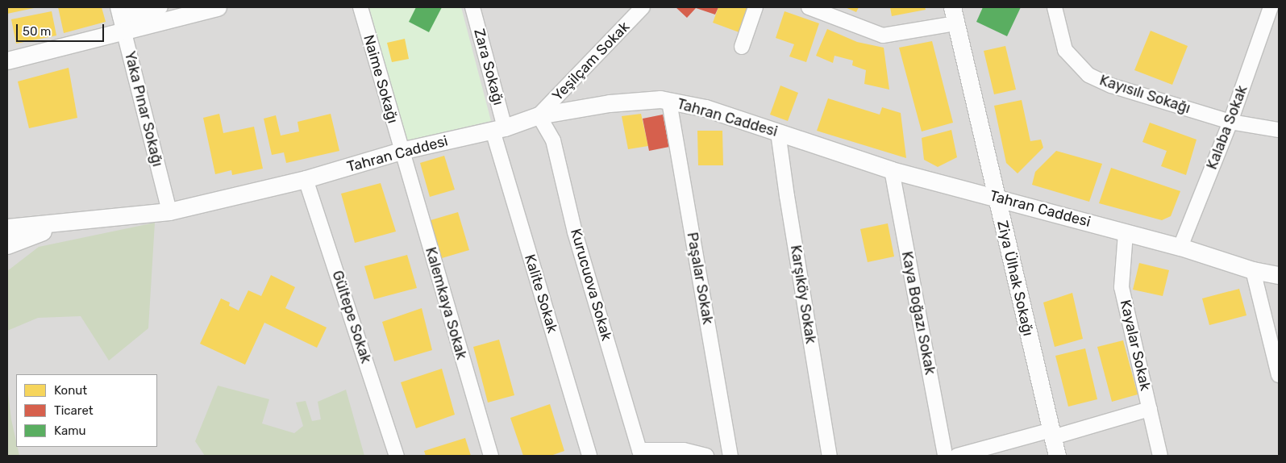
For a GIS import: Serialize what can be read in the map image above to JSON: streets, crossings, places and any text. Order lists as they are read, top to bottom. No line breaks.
{"streets":{"street":["Yeşilçam Sokak","Zara Sokağı","Naime Sokağı","Kayısılı Sokağı","Yaka Pınar Sokağı","Tahran Caddesi","Kalaba Sokak","Paşalar Sokak","Ziya Ülhak Sokağı","Kurucuova Sokak","Kalite Sokak","Karşıköy Sokak","Kalemkaya Sokak","Kaya Boğazı Sokak","Gültepe Sokak","Kayalar Sokak"]},"crossings":[["Yeşilçam Sokak","Tahran Caddesi"],["Yeşilçam Sokak","Kurucuova Sokak"],["Zara Sokağı","Tahran Caddesi"],["Zara Sokağı","Kalite Sokak"],["Naime Sokağı","Tahran Caddesi"],["Naime Sokağı","Kalemkaya Sokak"],["Kayısılı Sokağı","Kalaba Sokak"],["Yaka Pınar Sokağı","Tahran Caddesi"],["Tahran Caddesi","Kalaba Sokak"],["Tahran Caddesi","Paşalar Sokak"],["Tahran Caddesi","Ziya Ülhak Sokağı"],["Tahran Caddesi","Kurucuova Sokak"],["Tahran Caddesi","Kalite Sokak"],["Tahran Caddesi","Karşıköy Sokak"],["Tahran Caddesi","Kalemkaya Sokak"],["Tahran Caddesi","Kaya Boğazı Sokak"],["Tahran Caddesi","Gültepe Sokak"],["Tahran Caddesi","Kayalar Sokak"]],"legend":["Konut","Ticaret","Kamu"],"scale_bar":"50 m"}
